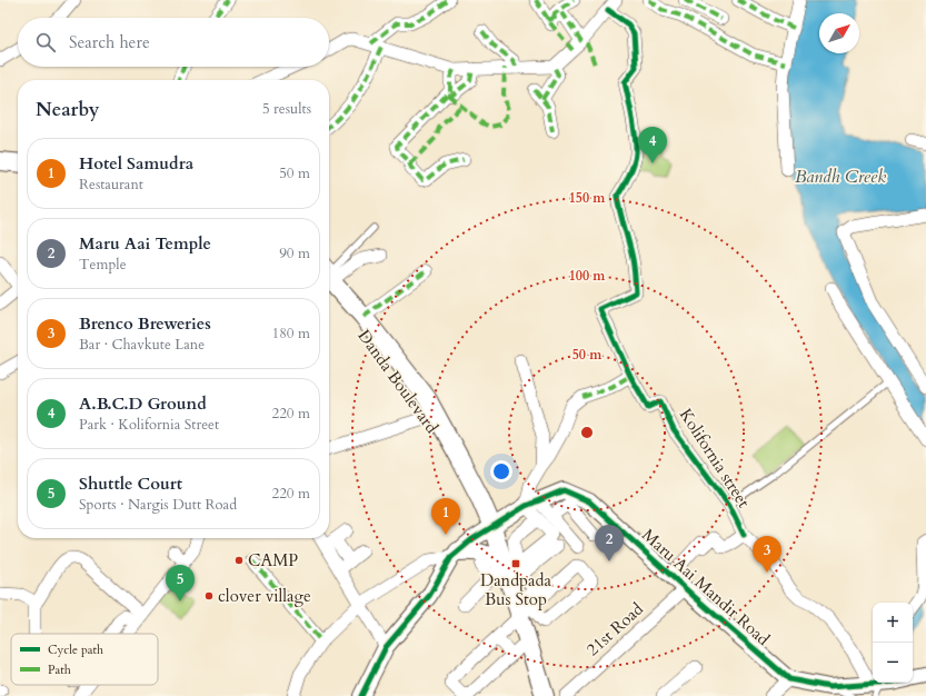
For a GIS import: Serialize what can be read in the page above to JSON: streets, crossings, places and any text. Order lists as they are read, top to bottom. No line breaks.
{"streets":{"street":["Kolifornia street","Maru Aai Mandir Road","21st Road"]},"crossings":[["Maru Aai Mandir Road","21st Road"]],"water":["Bandh Creek"],"places":{"other":["CAMP","clover village"],"transit":["Dandpada Bus Stop"]},"legend":["Cycle path","Path"],"north":"top right","page":{"search":"Search here","heading":["Nearby","5 results"],"pins":["4","1","2","3","5"],"list":[{"mark":"1","name":"Hotel Samudra","note":"Restaurant","value":"50 m"},{"mark":"2","name":"Maru Aai Temple","note":"Temple","value":"90 m"},{"mark":"3","name":"Brenco Breweries","note":"Bar · Chavkute Lane","value":"180 m"},{"mark":"4","name":"A.B.C.D Ground","note":"Park · Kolifornia Street","value":"220 m"},{"mark":"5","name":"Shuttle Court","note":"Sports · Nargis Dutt Road","value":"220 m"}],"map_buttons":["+","−"]},"rings":["150 m","100 m","50 m"]}
